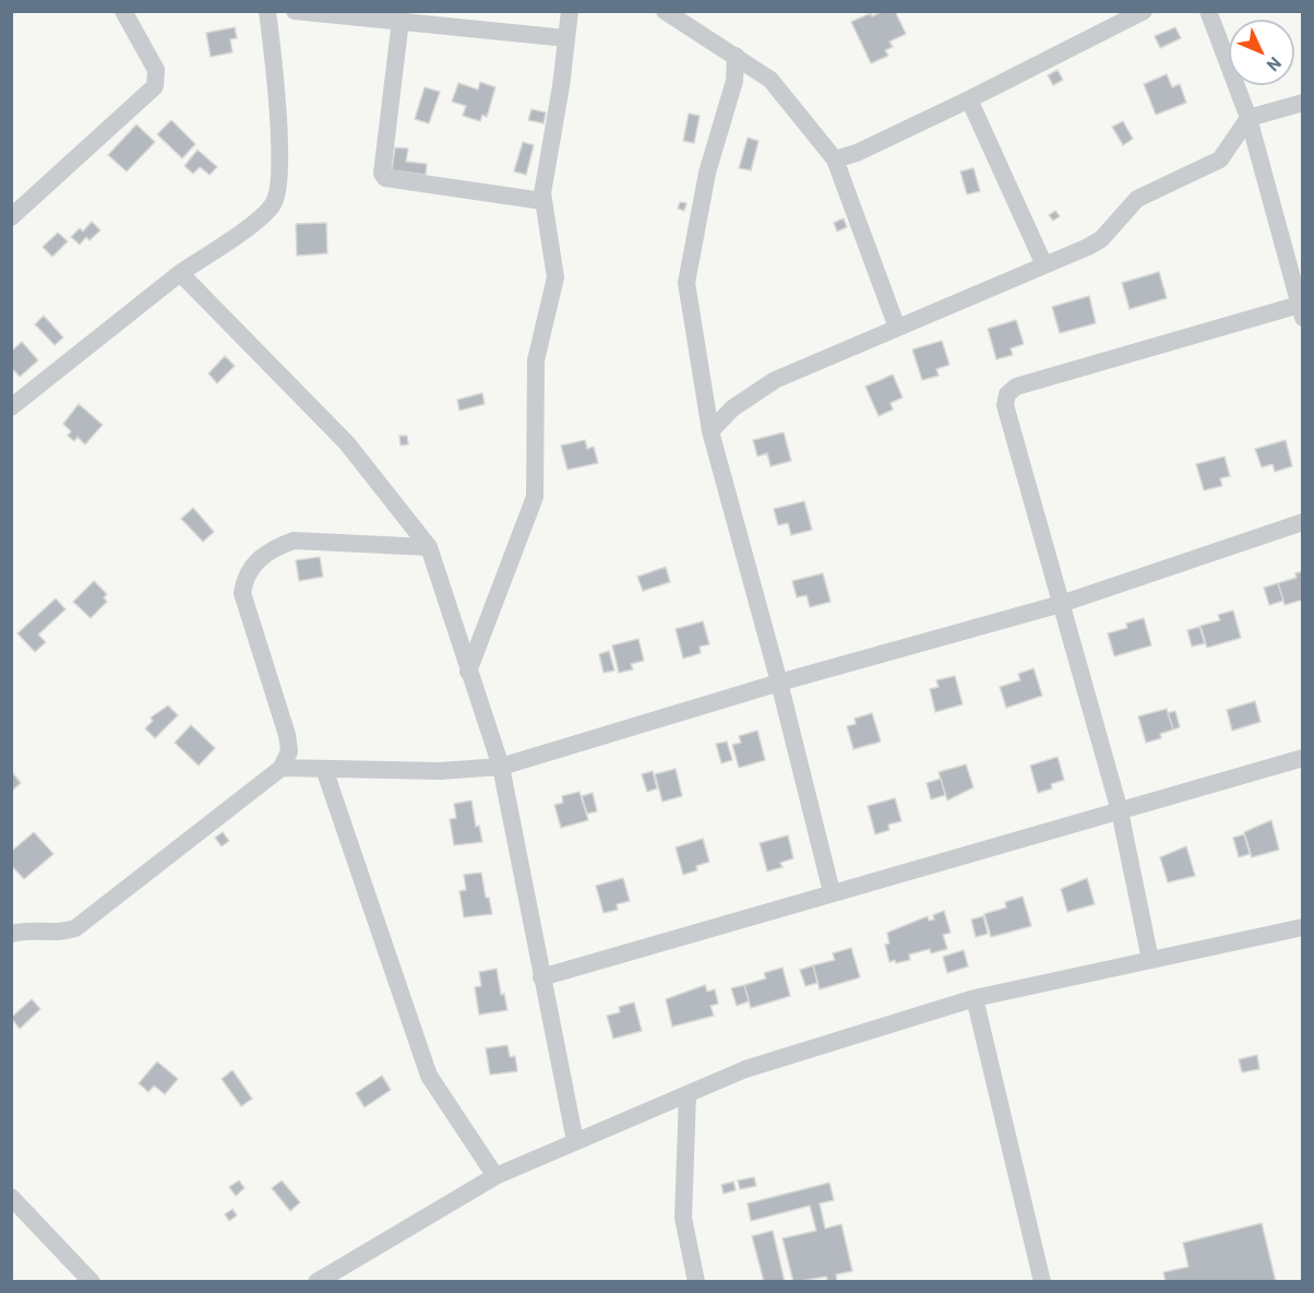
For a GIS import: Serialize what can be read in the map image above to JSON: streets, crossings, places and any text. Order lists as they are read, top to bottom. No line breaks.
{"north":"bottom right"}
